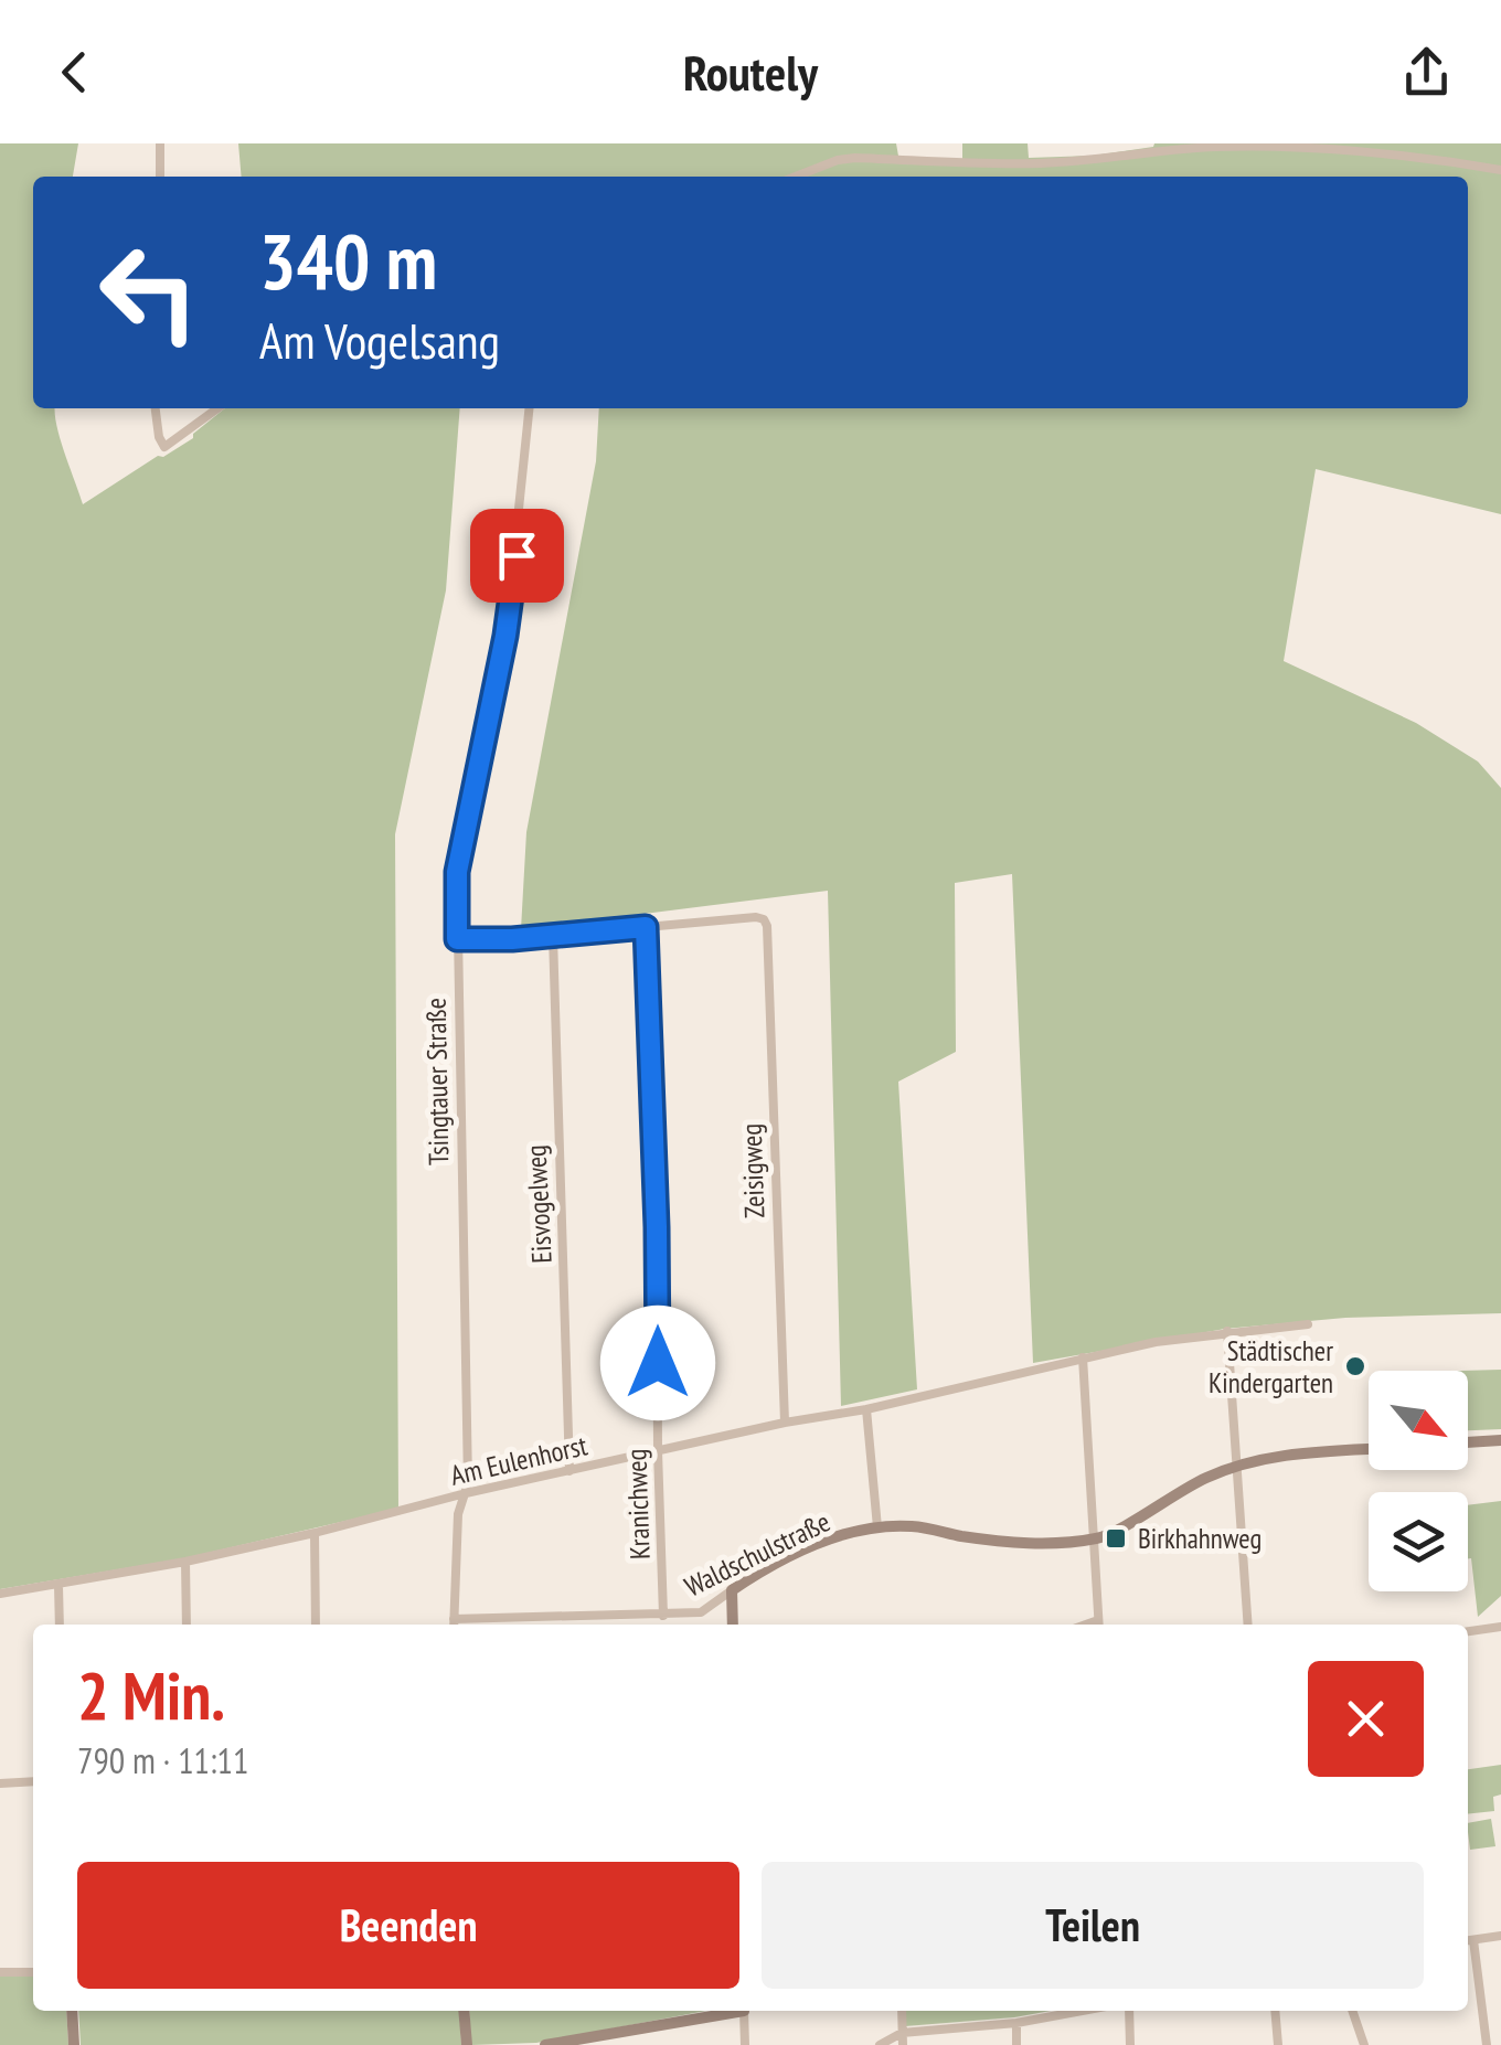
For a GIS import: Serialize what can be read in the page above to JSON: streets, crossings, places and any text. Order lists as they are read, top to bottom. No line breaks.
{"streets":{"street":["Tsingtauer Straße","Zeisigweg","Eisvogelweg","Am Eulenhorst","Kranichweg","Waldschulstraße"]},"crossings":[["Tsingtauer Straße","Am Eulenhorst"],["Tsingtauer Straße","Waldschulstraße"],["Zeisigweg","Am Eulenhorst"],["Zeisigweg","Kranichweg"],["Eisvogelweg","Am Eulenhorst"],["Am Eulenhorst","Kranichweg"],["Kranichweg","Waldschulstraße"]],"places":{"other":["Städtischer Kindergarten"],"transit":["Birkhahnweg"]},"north":"bottom right","page":{"header":"Routely","turn":["340 m","Am Vogelsang"],"heading":["2 Min.","790 m · 11:11"],"buttons":["Beenden","Teilen"]}}
